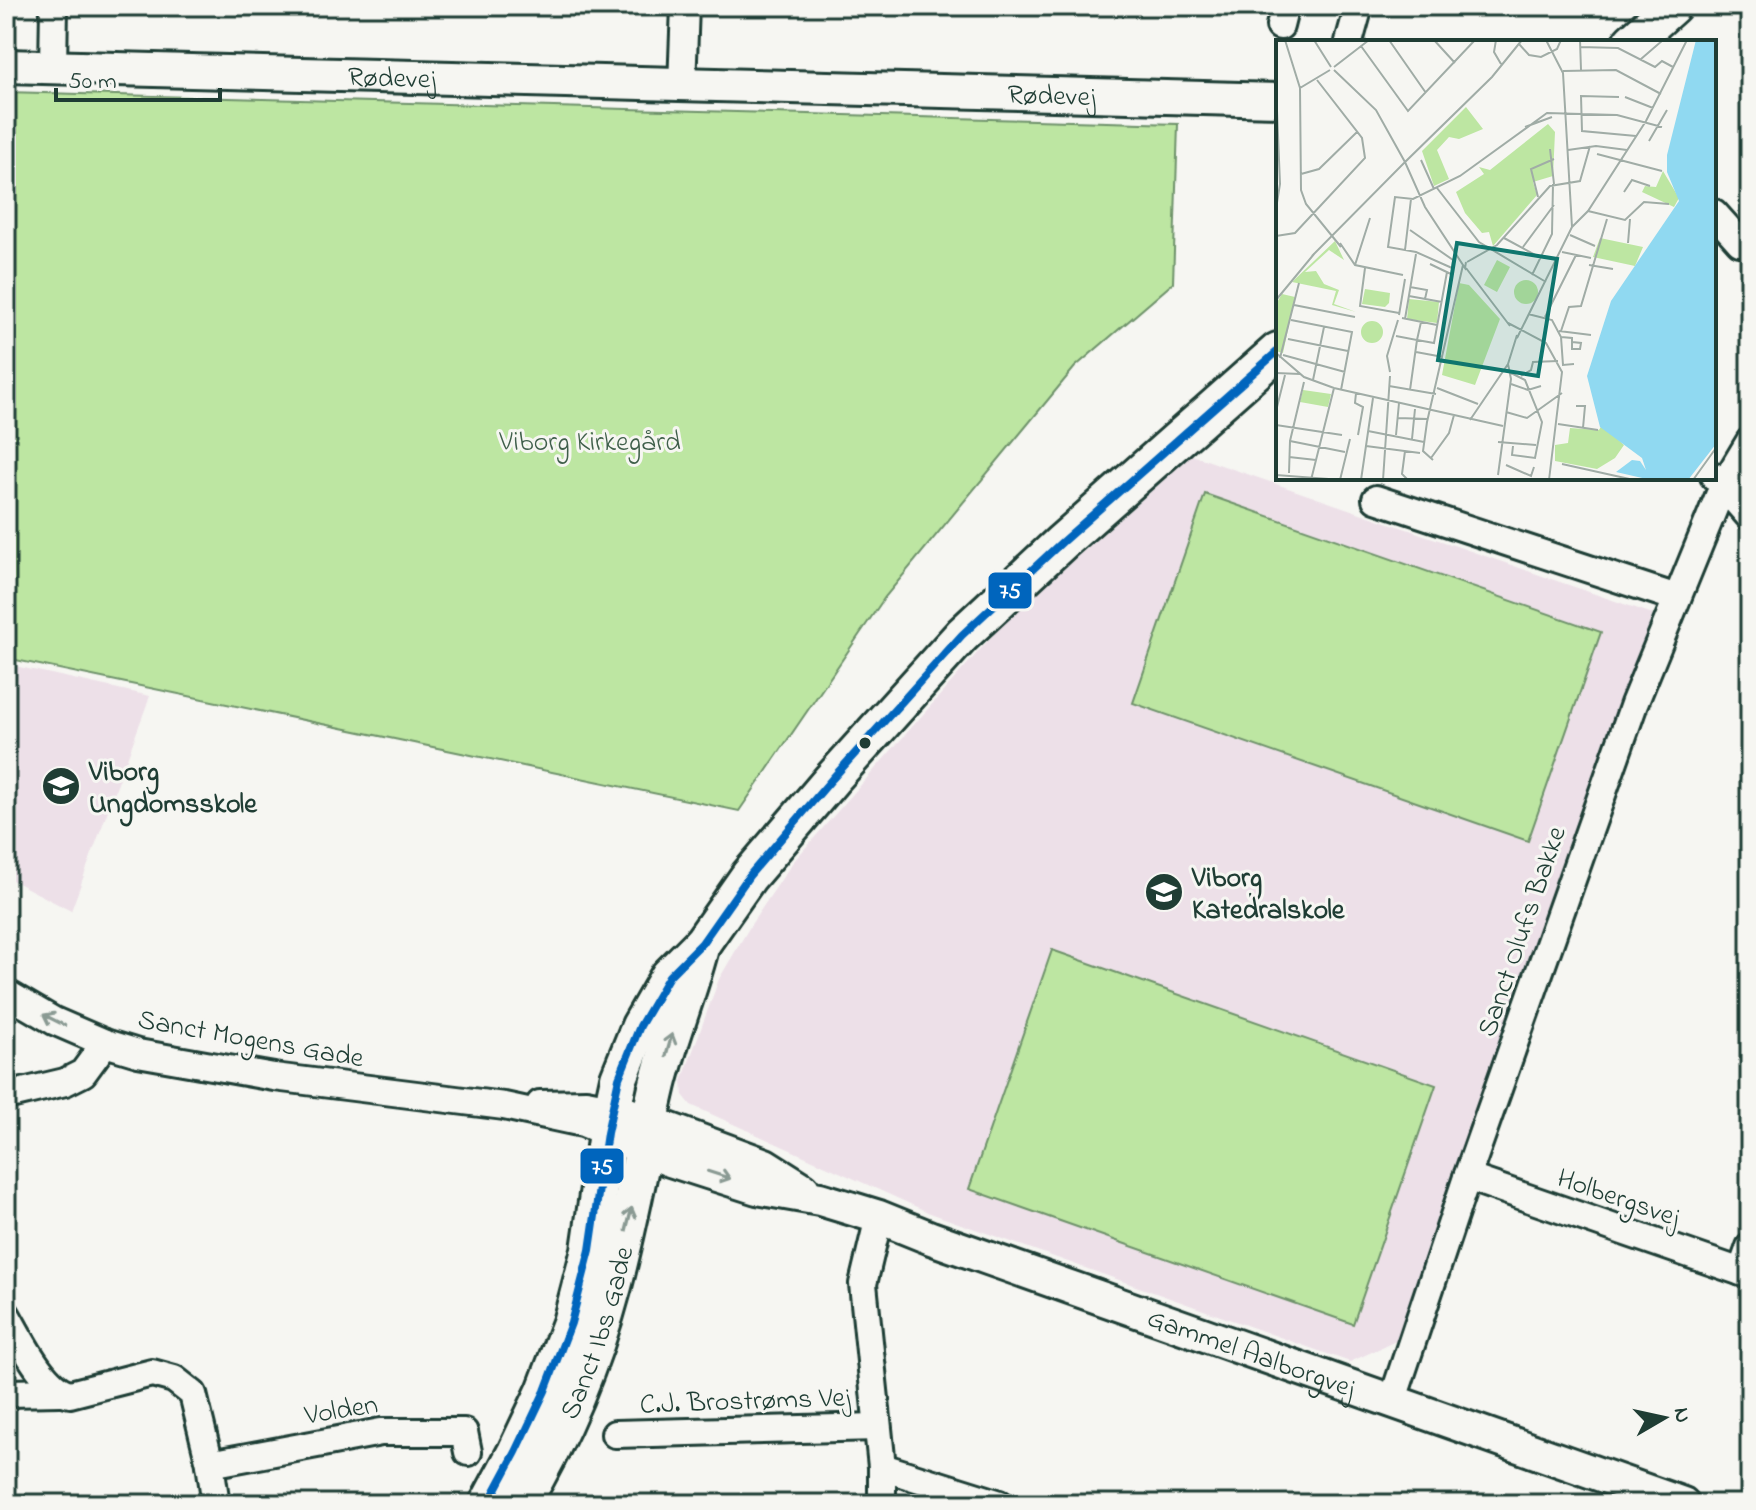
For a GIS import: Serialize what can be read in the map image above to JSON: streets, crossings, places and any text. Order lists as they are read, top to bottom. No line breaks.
{"streets":{"main road":["Sanct Ibs Gade"],"street":["Rødevej","Sanct Olufs Bakke","Sanct Mogens Gade","Holbergsvej","Gammel Aalborgvej","C.J. Brostrøms Vej","Volden"]},"crossings":[["Sanct Olufs Bakke","Holbergsvej"],["Sanct Olufs Bakke","Gammel Aalborgvej"],["Sanct Mogens Gade","Sanct Ibs Gade"],["Sanct Mogens Gade","Gammel Aalborgvej"],["Sanct Ibs Gade","Gammel Aalborgvej"]],"parks":["Viborg Kirkegård"],"places":{"school or university":["Viborg Ungdomsskole","Viborg Katedralskole"]},"lines":["transit line 75"],"scale_bar":"50 m","north":"right"}
